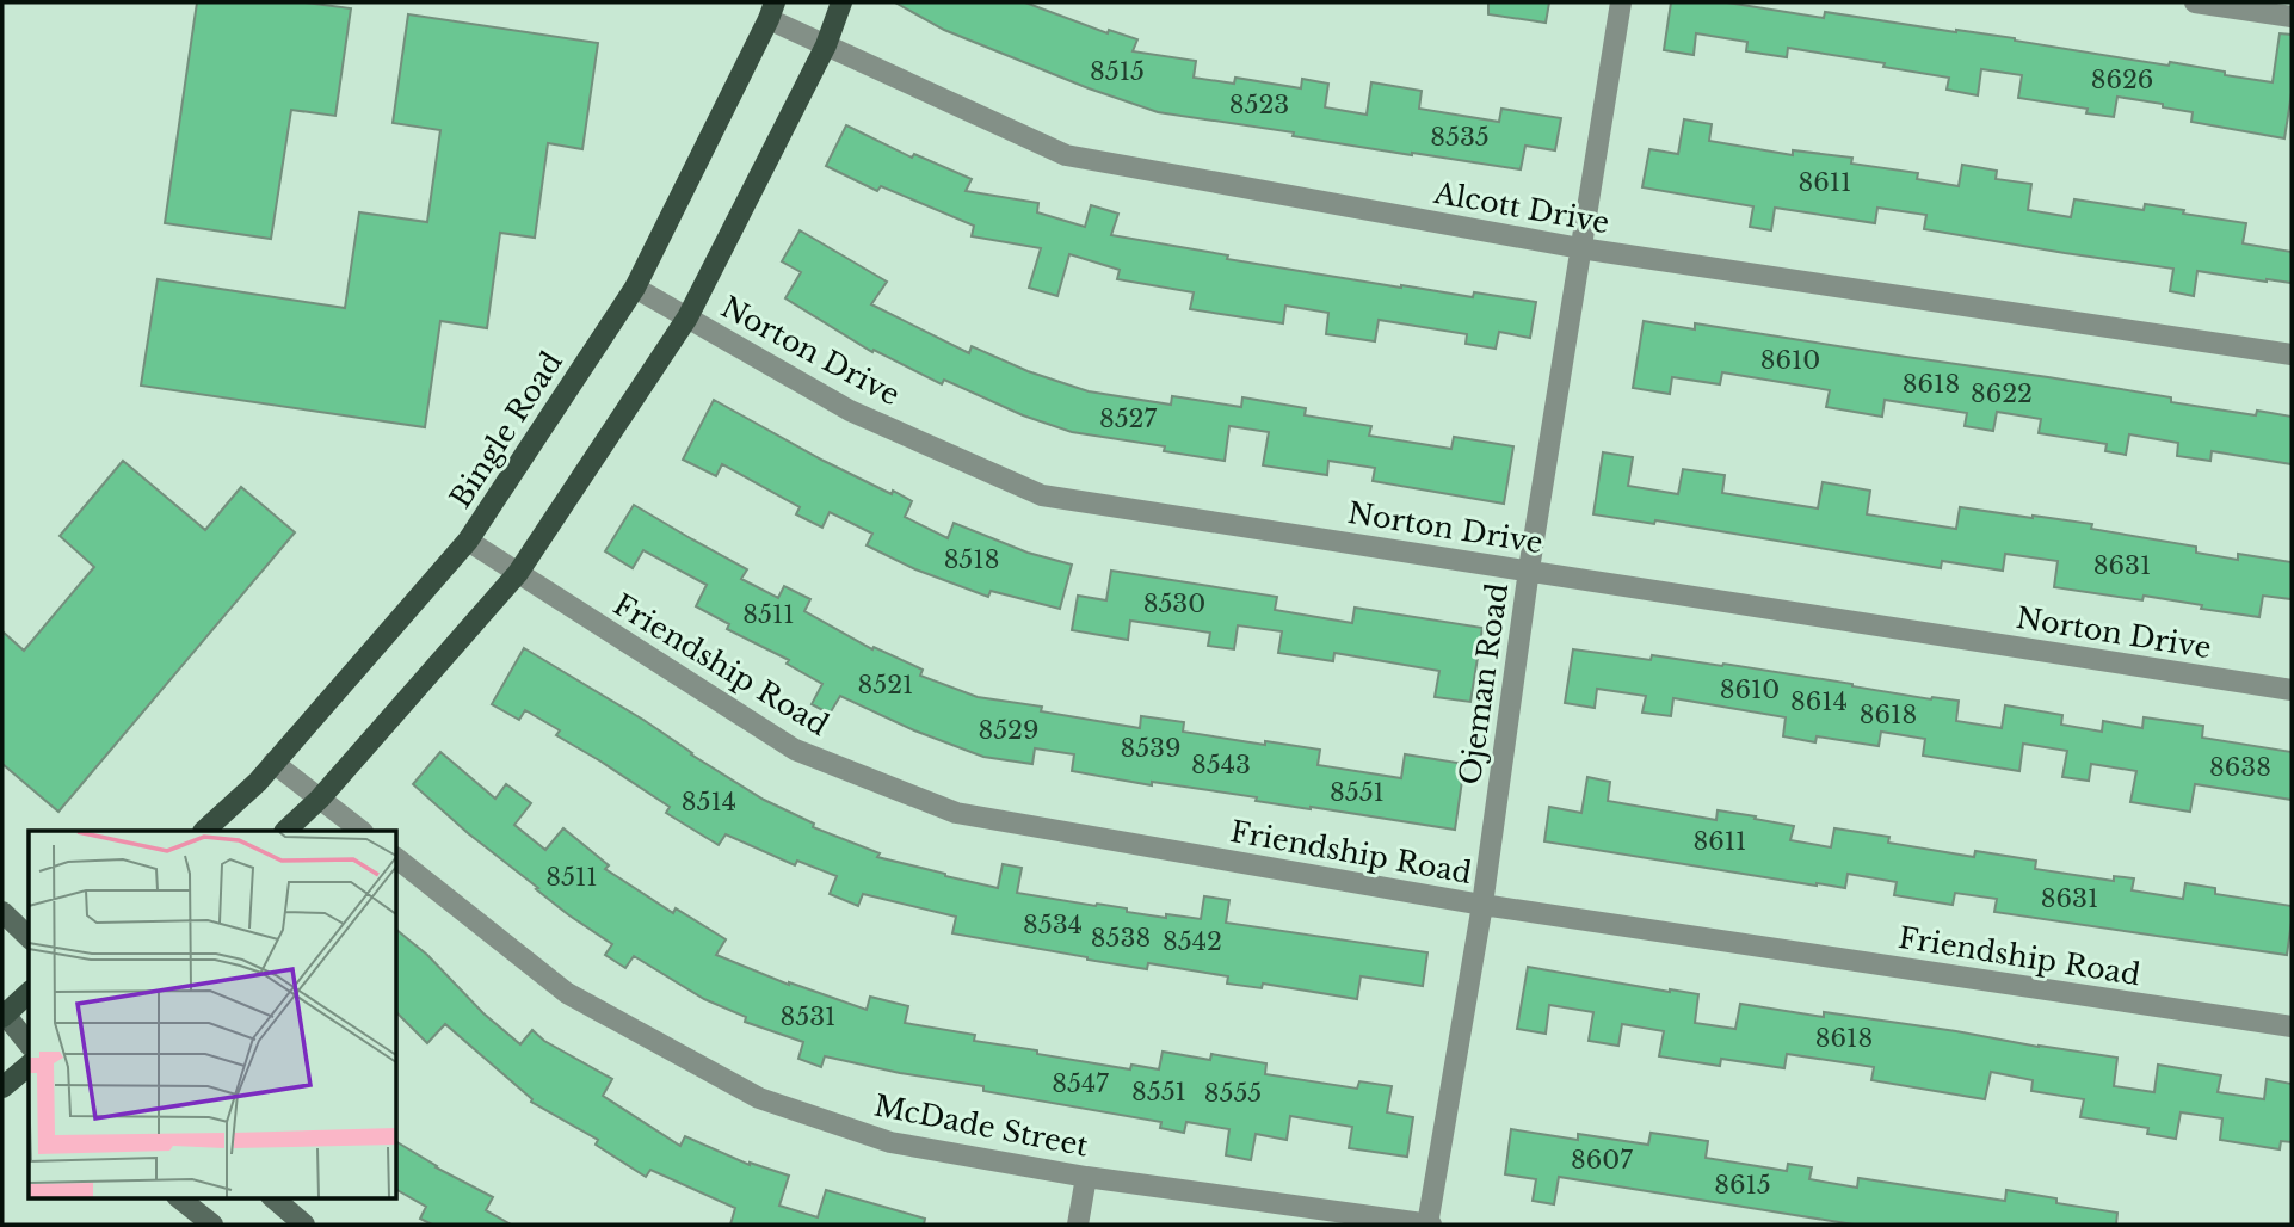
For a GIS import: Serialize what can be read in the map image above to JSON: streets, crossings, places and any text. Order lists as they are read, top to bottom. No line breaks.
{"streets":{"main road":["Bingle Road"],"street":["Alcott Drive","Norton Drive","Friendship Road","Ojeman Road","McDade Street"]},"crossings":[["Alcott Drive","Bingle Road"],["Alcott Drive","Ojeman Road"],["Norton Drive","Bingle Road"],["Norton Drive","Ojeman Road"],["Bingle Road","Friendship Road"],["Friendship Road","Ojeman Road"],["Ojeman Road","McDade Street"]],"house_numbers":["8515","8626","8523","8535","8611","8610","8618","8622","8527","8518","8631","8530","8511","8521","8610","8614","8618","8529","8539","8543","8638","8551","8514","8611","8511","8631","8534","8538","8542","8531","8618","8547","8551","8555","8607","8615"]}
